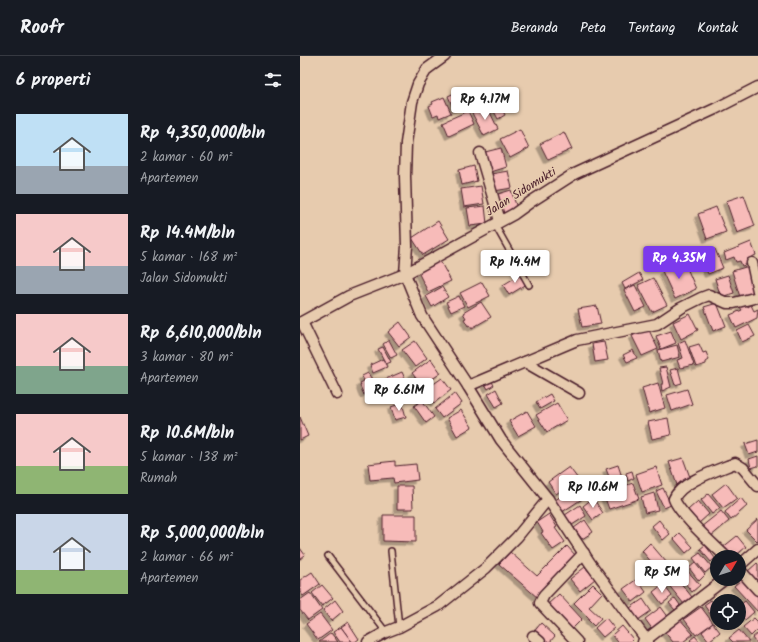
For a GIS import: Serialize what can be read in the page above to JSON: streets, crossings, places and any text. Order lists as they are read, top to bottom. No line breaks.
{"streets":{"street":["Jalan Sidomukti"]},"north":"top right","page":{"header":"Roofr","nav":["Beranda","Peta","Tentang","Kontak"],"heading":"6 properti","price":["Rp 4.17M","Rp 4.35M","Rp 14.4M","Rp 6.61M","Rp 10.6M","Rp 5M"],"list":[{"name":"Rp 4,350,000/bln","note":"2 kamar · 60 m² · Apartemen"},{"name":"Rp 14.4M/bln","note":"5 kamar · 168 m² · Jalan Sidomukti"},{"name":"Rp 6,610,000/bln","note":"3 kamar · 80 m² · Apartemen"},{"name":"Rp 10.6M/bln","note":"5 kamar · 138 m² · Rumah"},{"name":"Rp 5,000,000/bln","note":"2 kamar · 66 m² · Apartemen"}]}}
